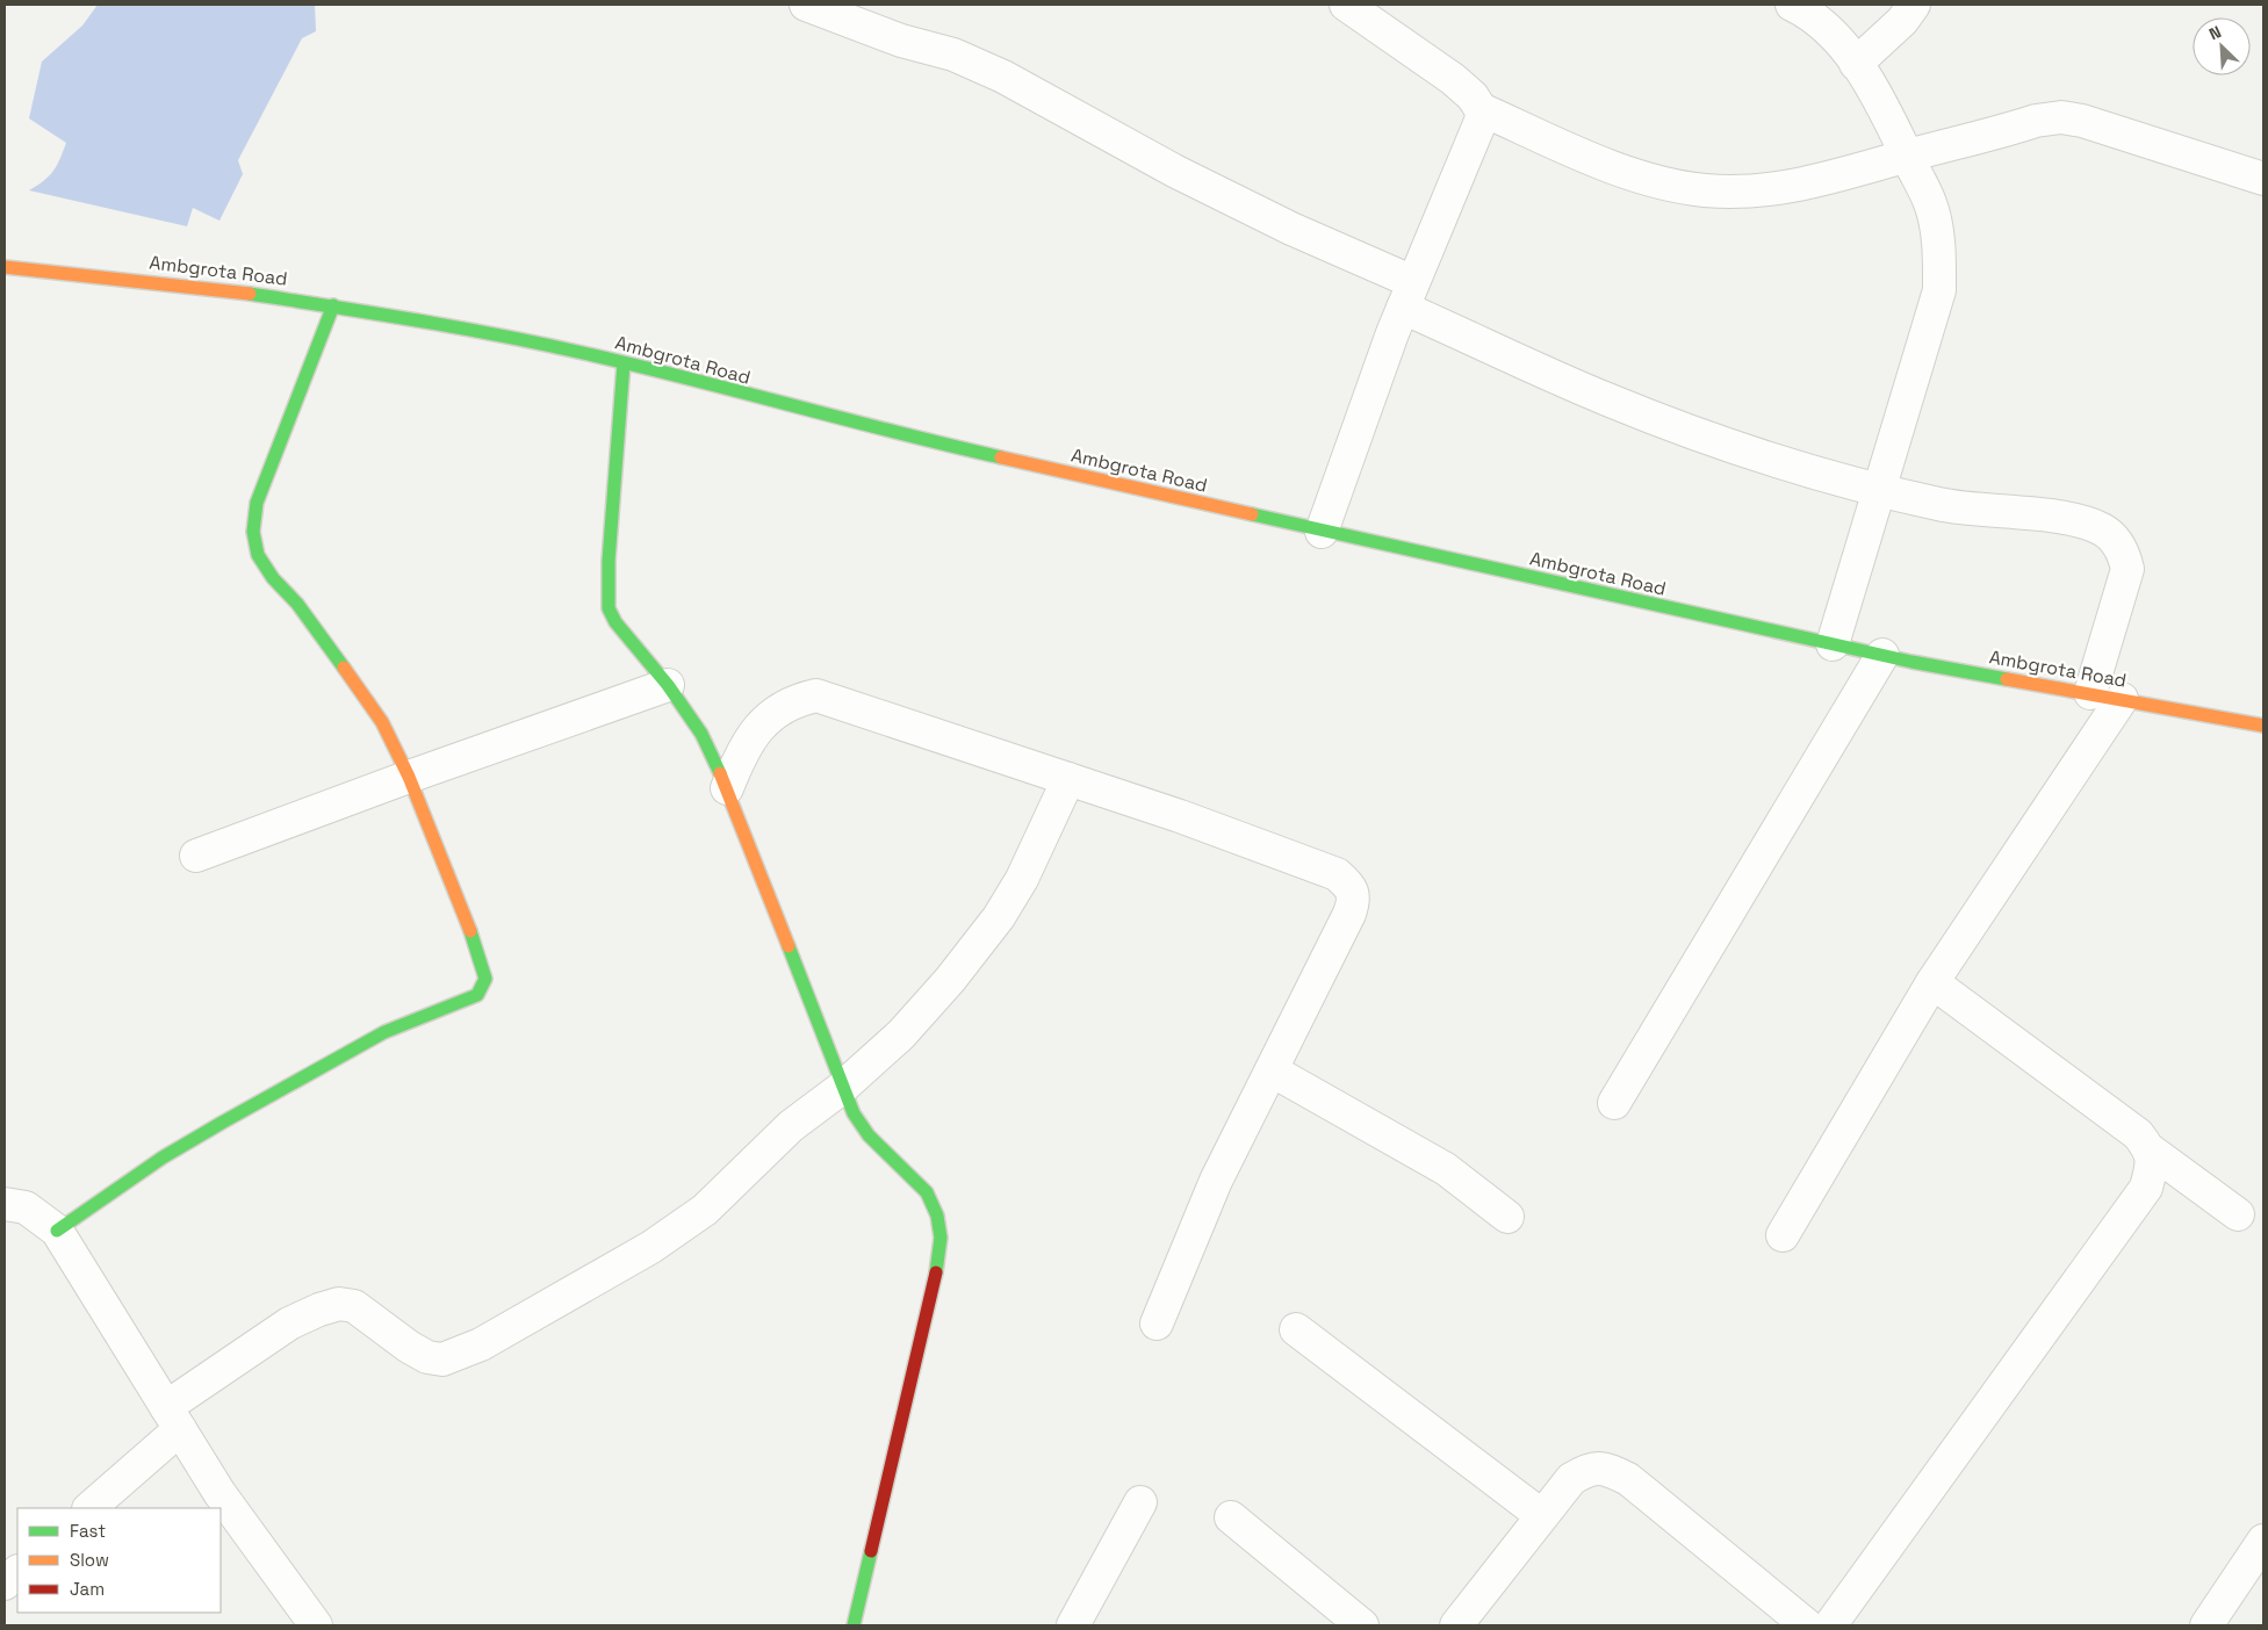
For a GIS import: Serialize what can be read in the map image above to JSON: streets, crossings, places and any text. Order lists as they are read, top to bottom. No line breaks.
{"streets":{"street":["Ambgrota Road"]},"legend":["Fast","Slow","Jam"],"north":"top left"}
